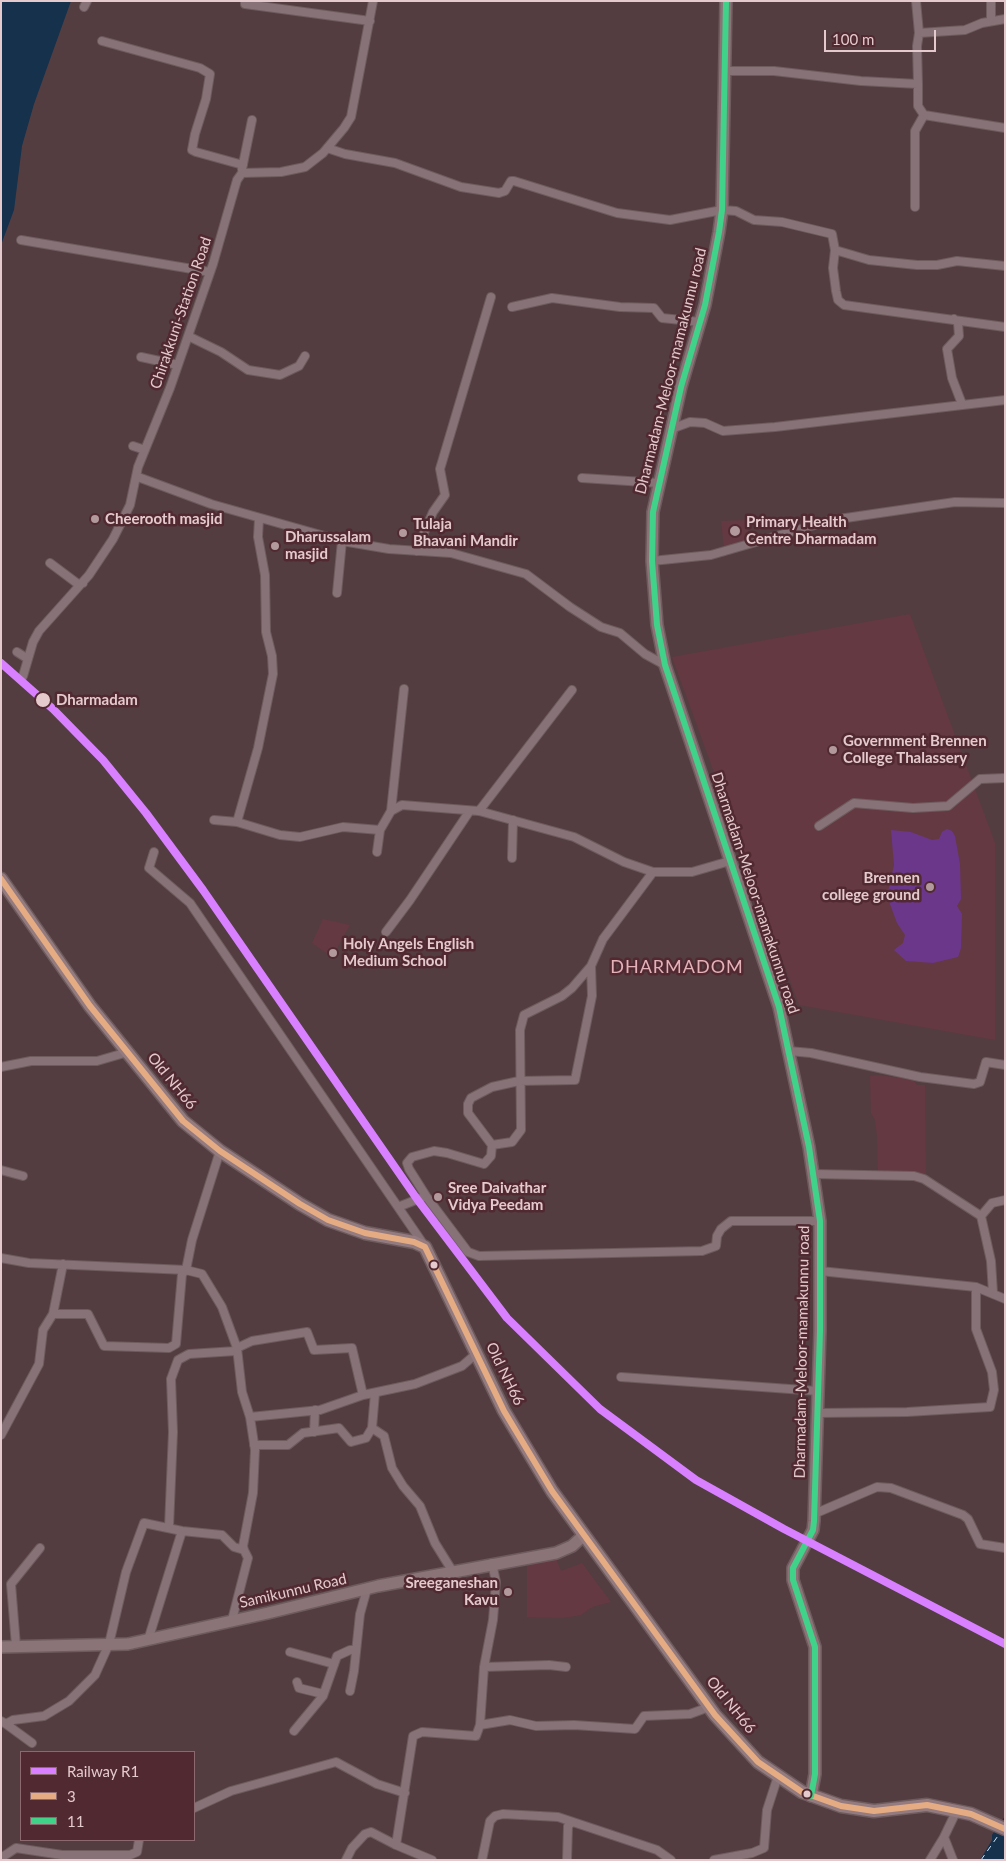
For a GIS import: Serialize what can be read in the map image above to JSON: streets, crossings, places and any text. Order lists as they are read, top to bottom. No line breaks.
{"streets":{"main road":["Dharmadam-Meloor-mamakunnu road","Old NH66","Samikunnu Road"],"street":["Chirakkuni-Station Road"]},"crossings":[["Dharmadam-Meloor-mamakunnu road","Old NH66"],["Old NH66","Samikunnu Road"]],"districts":["DHARMADOM"],"places":["Cheerooth masjid","Primary Health Centre Dharmadam","Tulaja Bhavani Mandir","Dharussalam masjid","Dharmadam","Government Brennen College Thalassery","Brennen college ground","Holy Angels English Medium School","Sree Daivathar Vidya Peedam","Sreeganeshan Kavu"],"lines":["transit line 11","rail line R1","transit line 3"],"legend":["Railway R1","3","11"],"scale_bar":"100 m"}
